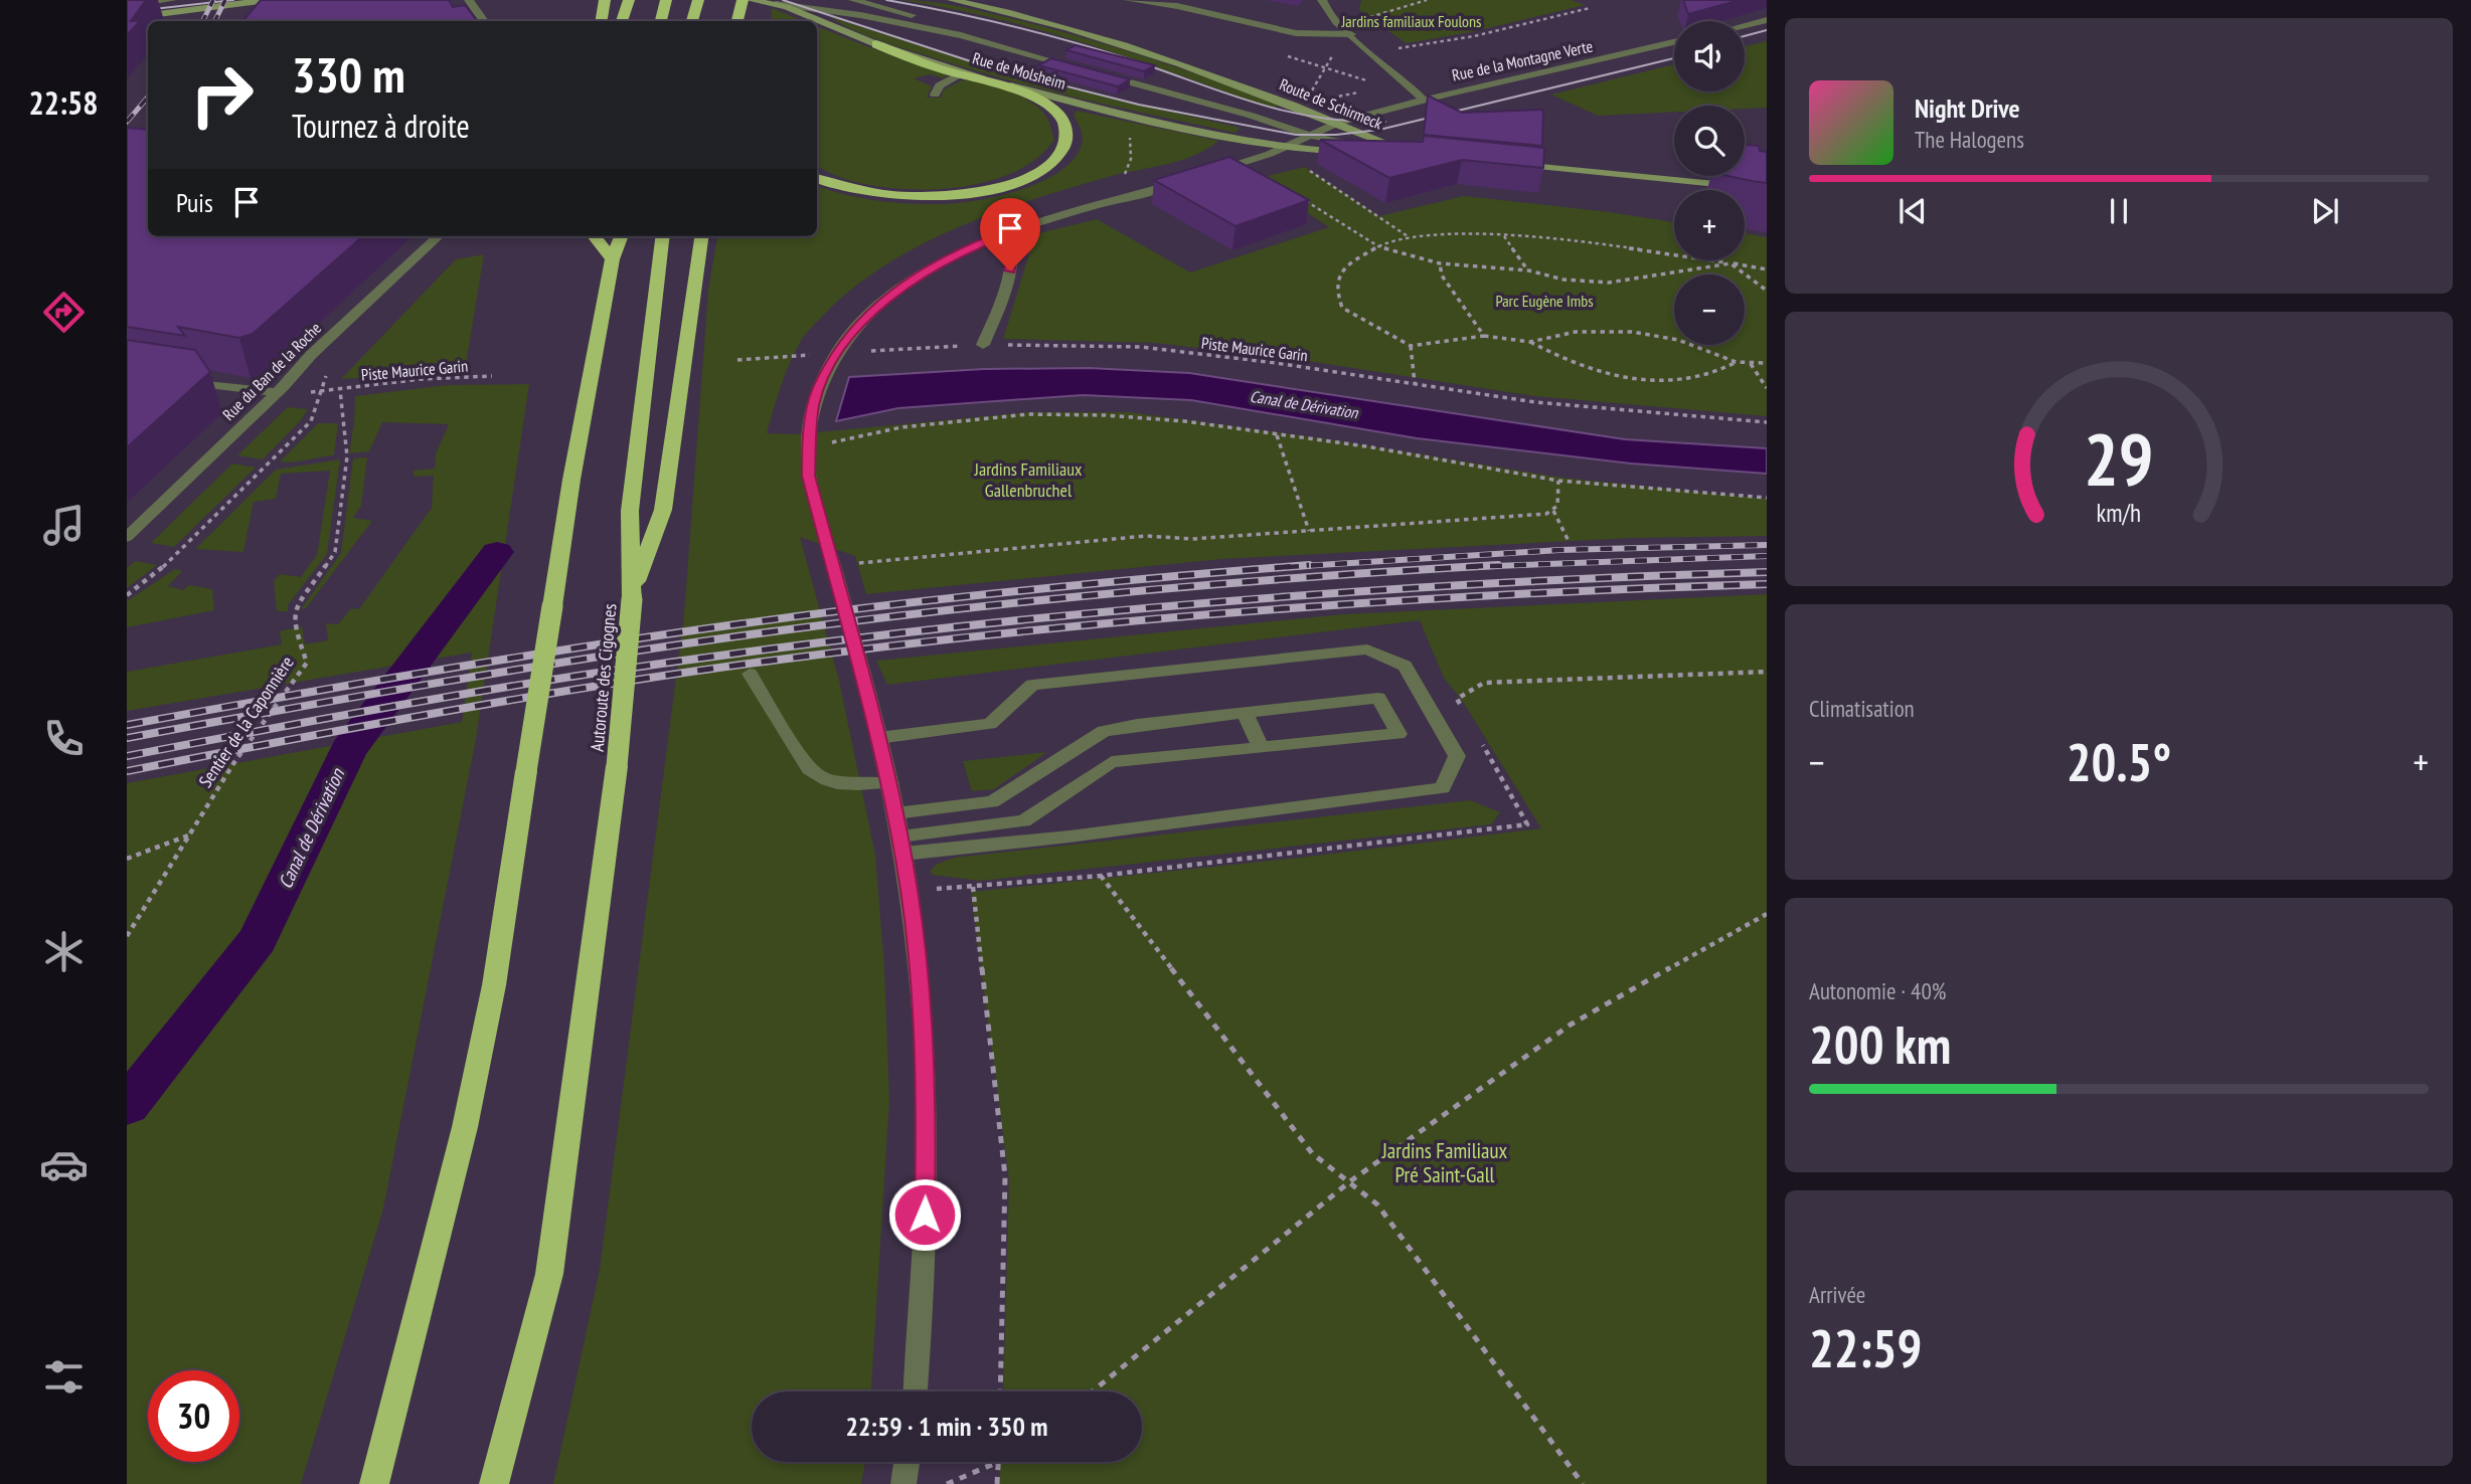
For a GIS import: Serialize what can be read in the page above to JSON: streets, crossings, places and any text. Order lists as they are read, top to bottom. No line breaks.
{"streets":{"highway":["Autoroute des Cigognes"],"main road":["Rue de Molsheim","Route de Schirmeck"],"street":["Rue de la Montagne Verte","Rue du Ban de la Roche"],"path":["Piste Maurice Garin","Sentier de la Caponnière"]},"crossings":[["Rue de la Montagne Verte","Rue de Molsheim"],["Rue de la Montagne Verte","Route de Schirmeck"],["Piste Maurice Garin","Sentier de la Caponnière"]],"water":["Canal de Dérivation"],"parks":["Jardins familiaux Foulons","Parc Eugène Imbs","Jardins Familiaux Gallenbruchel","Jardins Familiaux Pré Saint-Gall"],"page":{"tabs":"22:58","map_buttons":["+","−"],"turn":["330 m","Tournez à droite"],"song":["Night Drive","The Halogens"],"then":"Puis","tile":["Climatisation",["Autonomie · 40%","200 km"],["Arrivée","22:59"]],"heat":["−","20.5°","+"],"limit":"30","trip":"22:59 · 1 min · 350 m","gauge":["29","km/h"]}}
